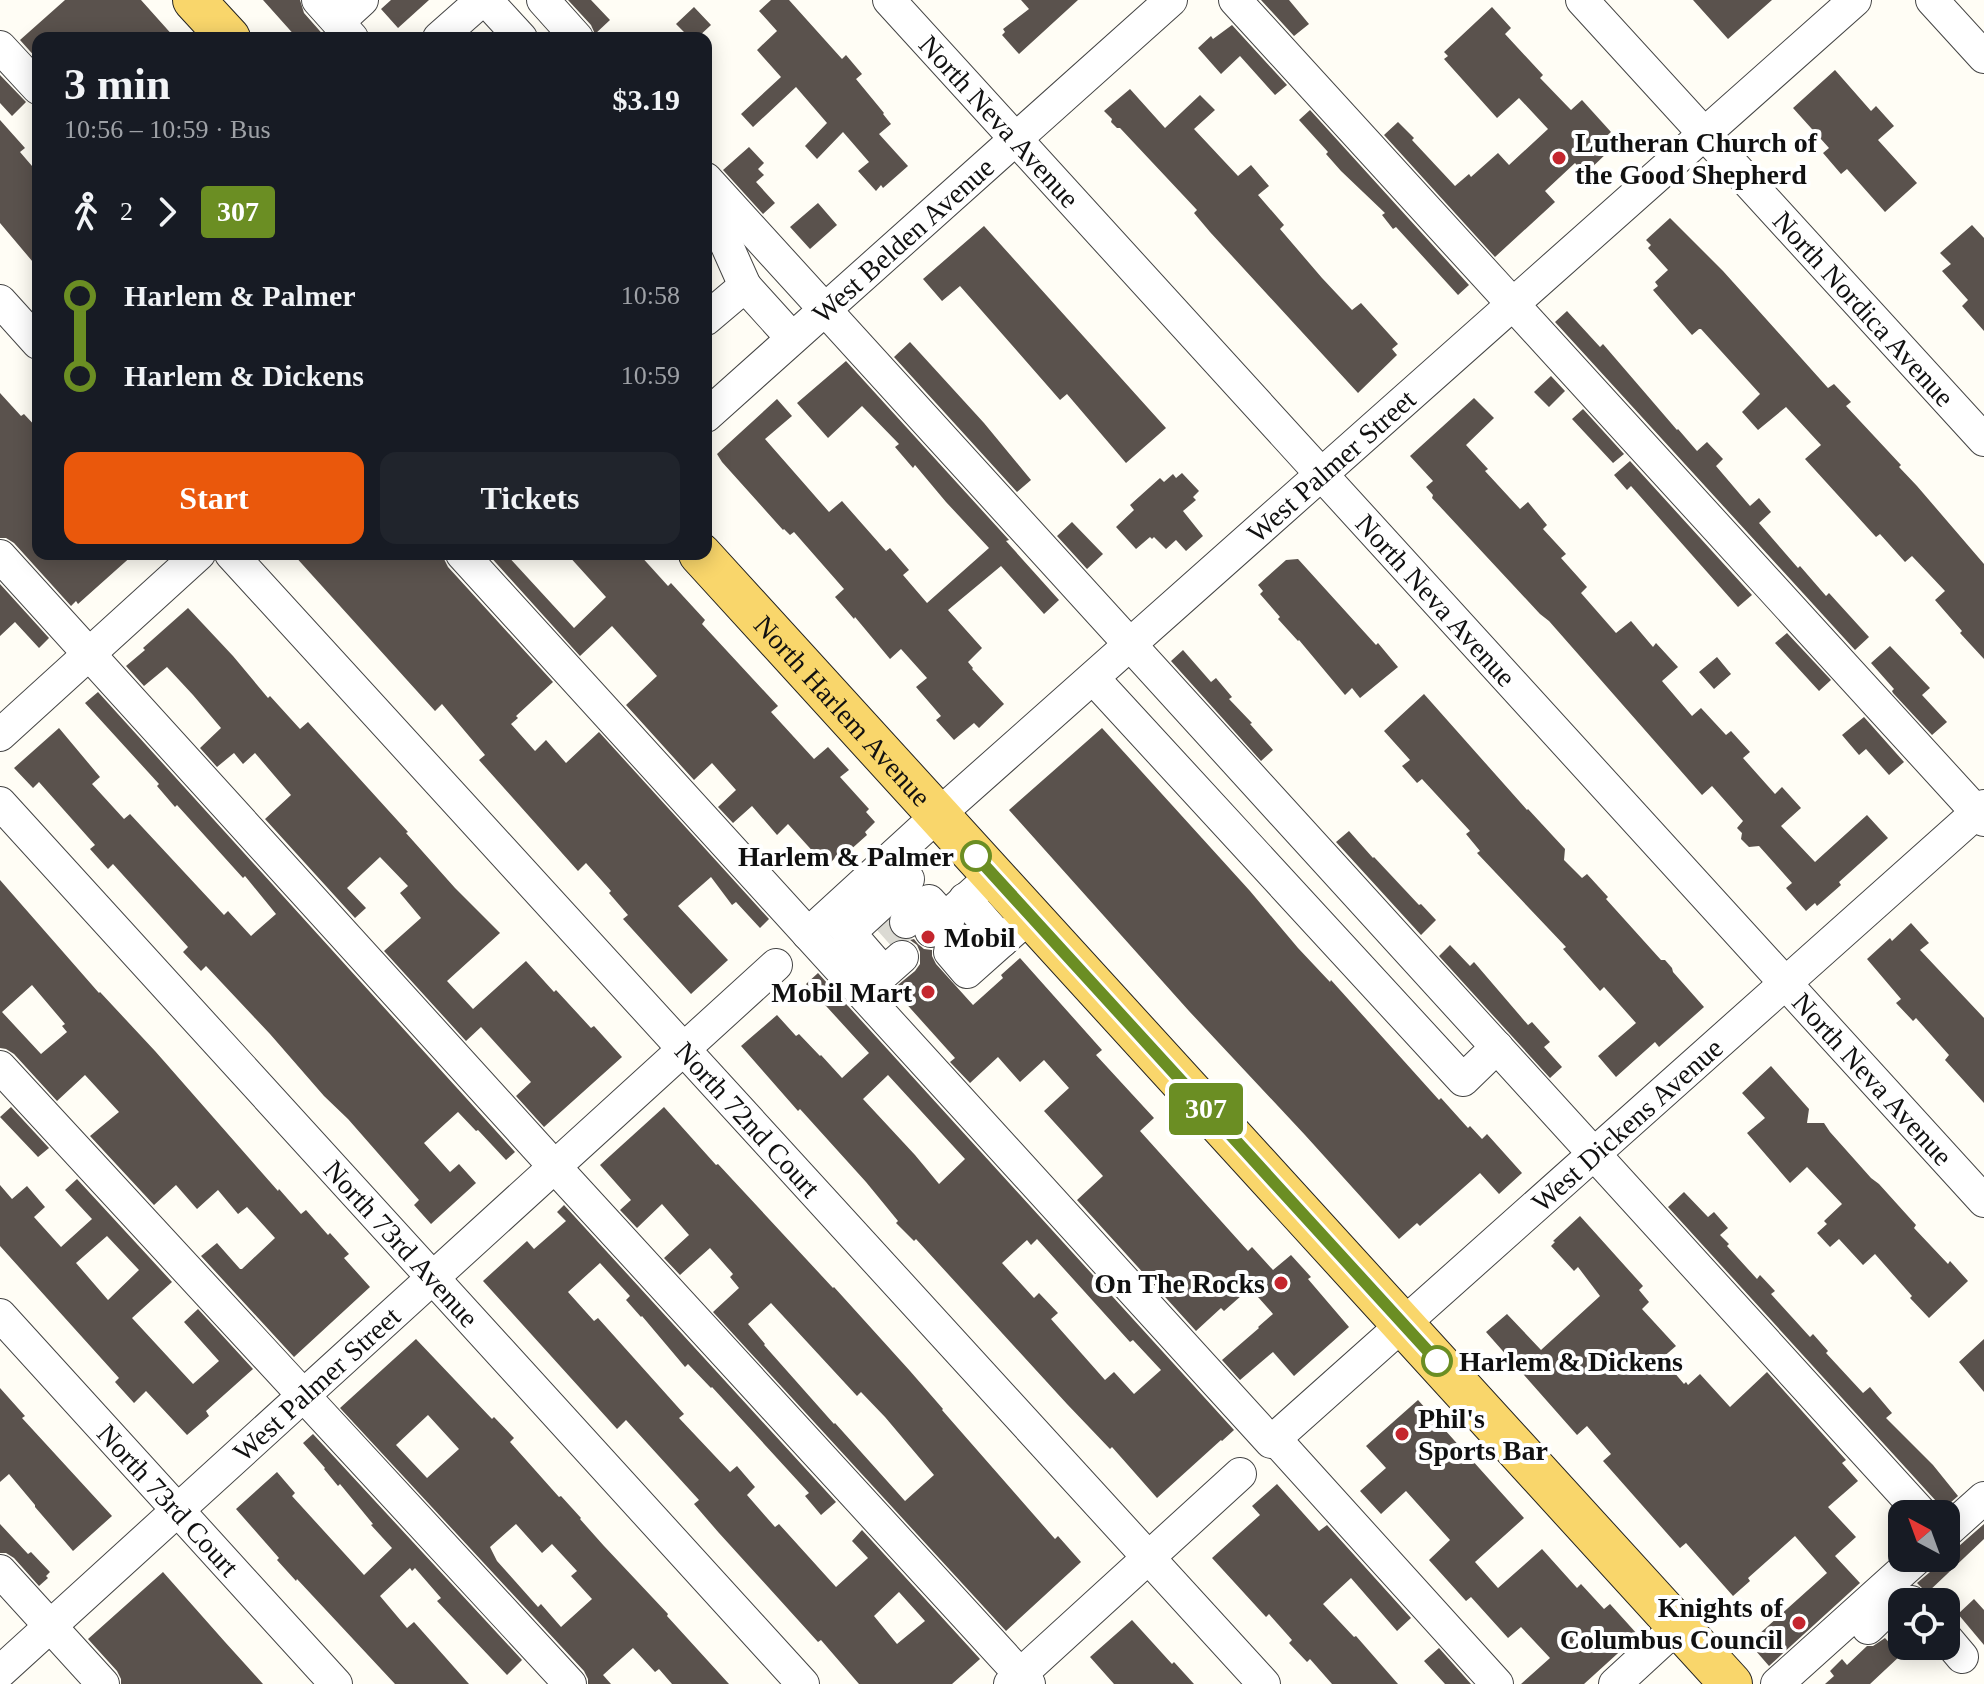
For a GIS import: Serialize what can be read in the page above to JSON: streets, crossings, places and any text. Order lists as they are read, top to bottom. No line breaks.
{"streets":{"main road":["North Harlem Avenue"],"street":["North Neva Avenue","West Belden Avenue","North Nordica Avenue","West Palmer Street","North 72nd Court","West Dickens Avenue","North 73rd Avenue","North 73rd Court"]},"crossings":[["North Neva Avenue","West Belden Avenue"],["North Neva Avenue","West Palmer Street"],["North Neva Avenue","West Dickens Avenue"],["North Nordica Avenue","West Palmer Street"],["West Palmer Street","North Harlem Avenue"],["West Palmer Street","North 72nd Court"],["West Palmer Street","North 73rd Avenue"],["West Palmer Street","North 73rd Court"],["North Harlem Avenue","West Dickens Avenue"]],"places":["Lutheran Church of the Good Shepherd","Harlem & Palmer","Mobil","Mobil Mart","On The Rocks","Harlem & Dickens","Phil's Sports Bar","Knights of Columbus Council"],"lines":["bus line 307"],"north":"top left","page":{"on_map":"307","heading":["3 min","10:56 – 10:59 · Bus","$3.19"],"legs":["2","307"],"list":[{"name":"Harlem & Palmer","value":"10:58"},{"name":"Harlem & Dickens","value":"10:59"}],"buttons":["Start","Tickets"]}}
